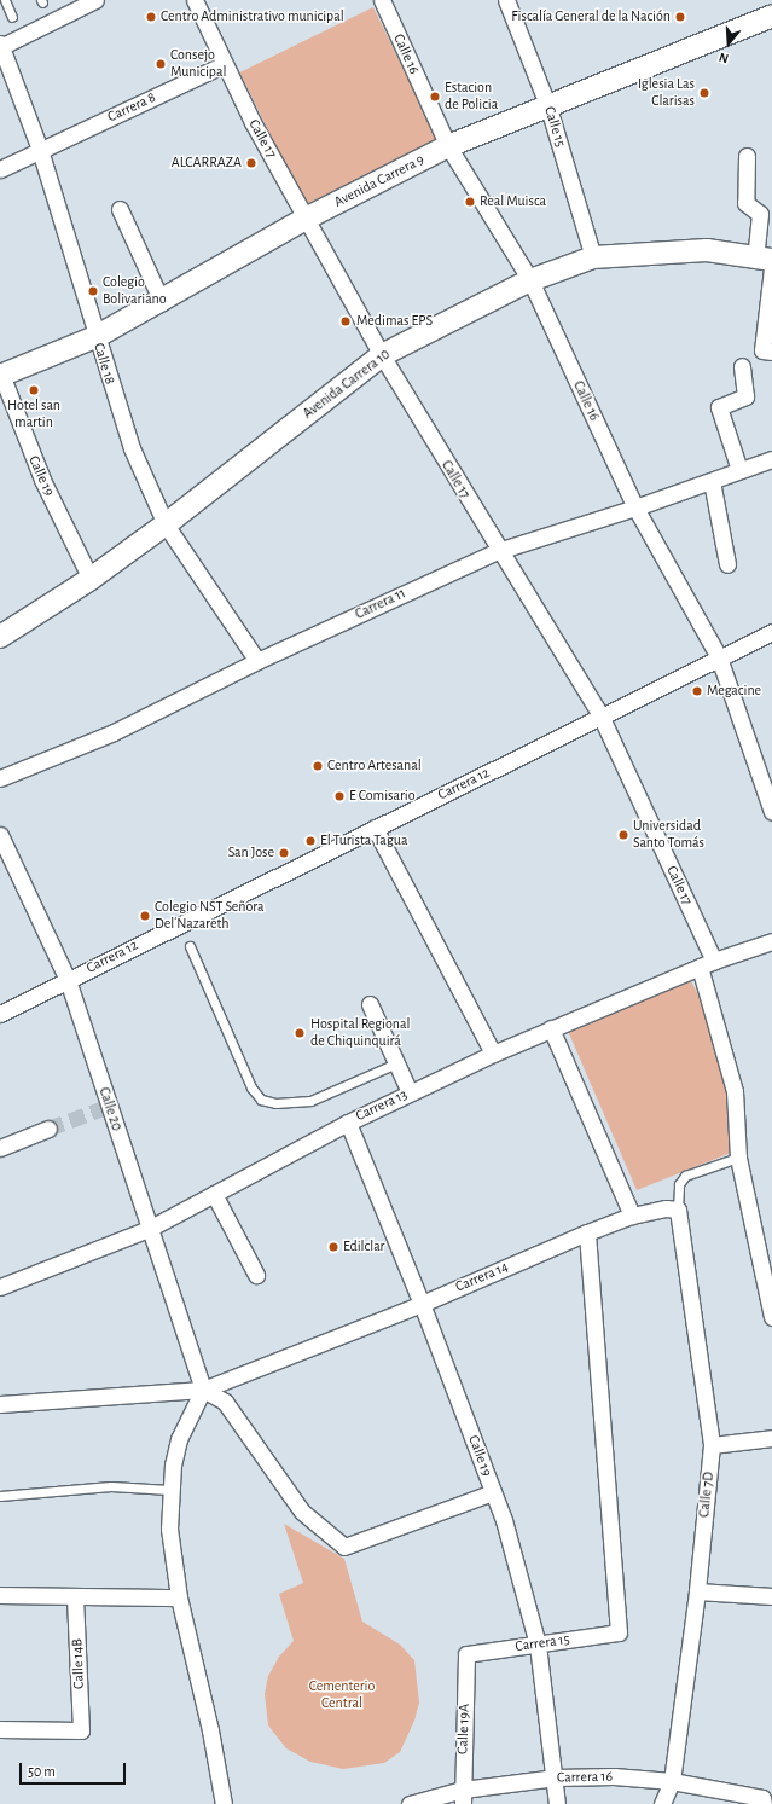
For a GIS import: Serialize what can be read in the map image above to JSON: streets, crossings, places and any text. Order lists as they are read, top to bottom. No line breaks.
{"streets":{"main road":["Avenida Carrera 9","Avenida Carrera 10"],"street":["Calle 16","Carrera 8","Calle 15","Calle 17","Calle 18","Calle 19","Carrera 11","Carrera 12","Carrera 13","Calle 20","Carrera 14","Calle 7D","Carrera 15","Calle 14B","Calle 19A","Carrera 16"]},"crossings":[["Calle 16","Avenida Carrera 9"],["Calle 16","Avenida Carrera 10"],["Calle 16","Carrera 11"],["Calle 16","Carrera 12"],["Carrera 8","Calle 17"],["Carrera 8","Calle 18"],["Calle 15","Avenida Carrera 9"],["Calle 15","Avenida Carrera 10"],["Calle 17","Avenida Carrera 9"],["Calle 17","Avenida Carrera 10"],["Calle 17","Carrera 11"],["Calle 17","Carrera 12"],["Calle 17","Carrera 13"],["Avenida Carrera 9","Calle 18"],["Avenida Carrera 9","Calle 19"],["Calle 18","Avenida Carrera 10"],["Calle 18","Carrera 11"],["Avenida Carrera 10","Calle 19"],["Calle 19","Carrera 13"],["Calle 19","Carrera 14"],["Calle 19","Carrera 15"],["Calle 19","Carrera 16"],["Carrera 12","Calle 20"],["Carrera 13","Calle 20"],["Calle 20","Carrera 14"],["Carrera 14","Calle 7D"],["Carrera 14","Carrera 15"],["Calle 7D","Carrera 16"],["Carrera 15","Calle 19A"],["Calle 19A","Carrera 16"]],"parks":["Cementerio Central"],"places":["Centro Administrativo municipal","Fiscalía General de la Nación","Consejo Municipal","Iglesia Las Clarisas","Estacion de Policia","ALCARRAZA","Real Muisca","Colegio Bolivariano","Medimas EPS","Hotel san martin","Megacine","Centro Artesanal","E Comisario","Universidad Santo Tomás","El Turista Tagua","San Jose","Colegio NST Señora Del Nazareth","Hospital Regional de Chiquinquirá","Edilclar"],"scale_bar":"50 m","north":"bottom"}
